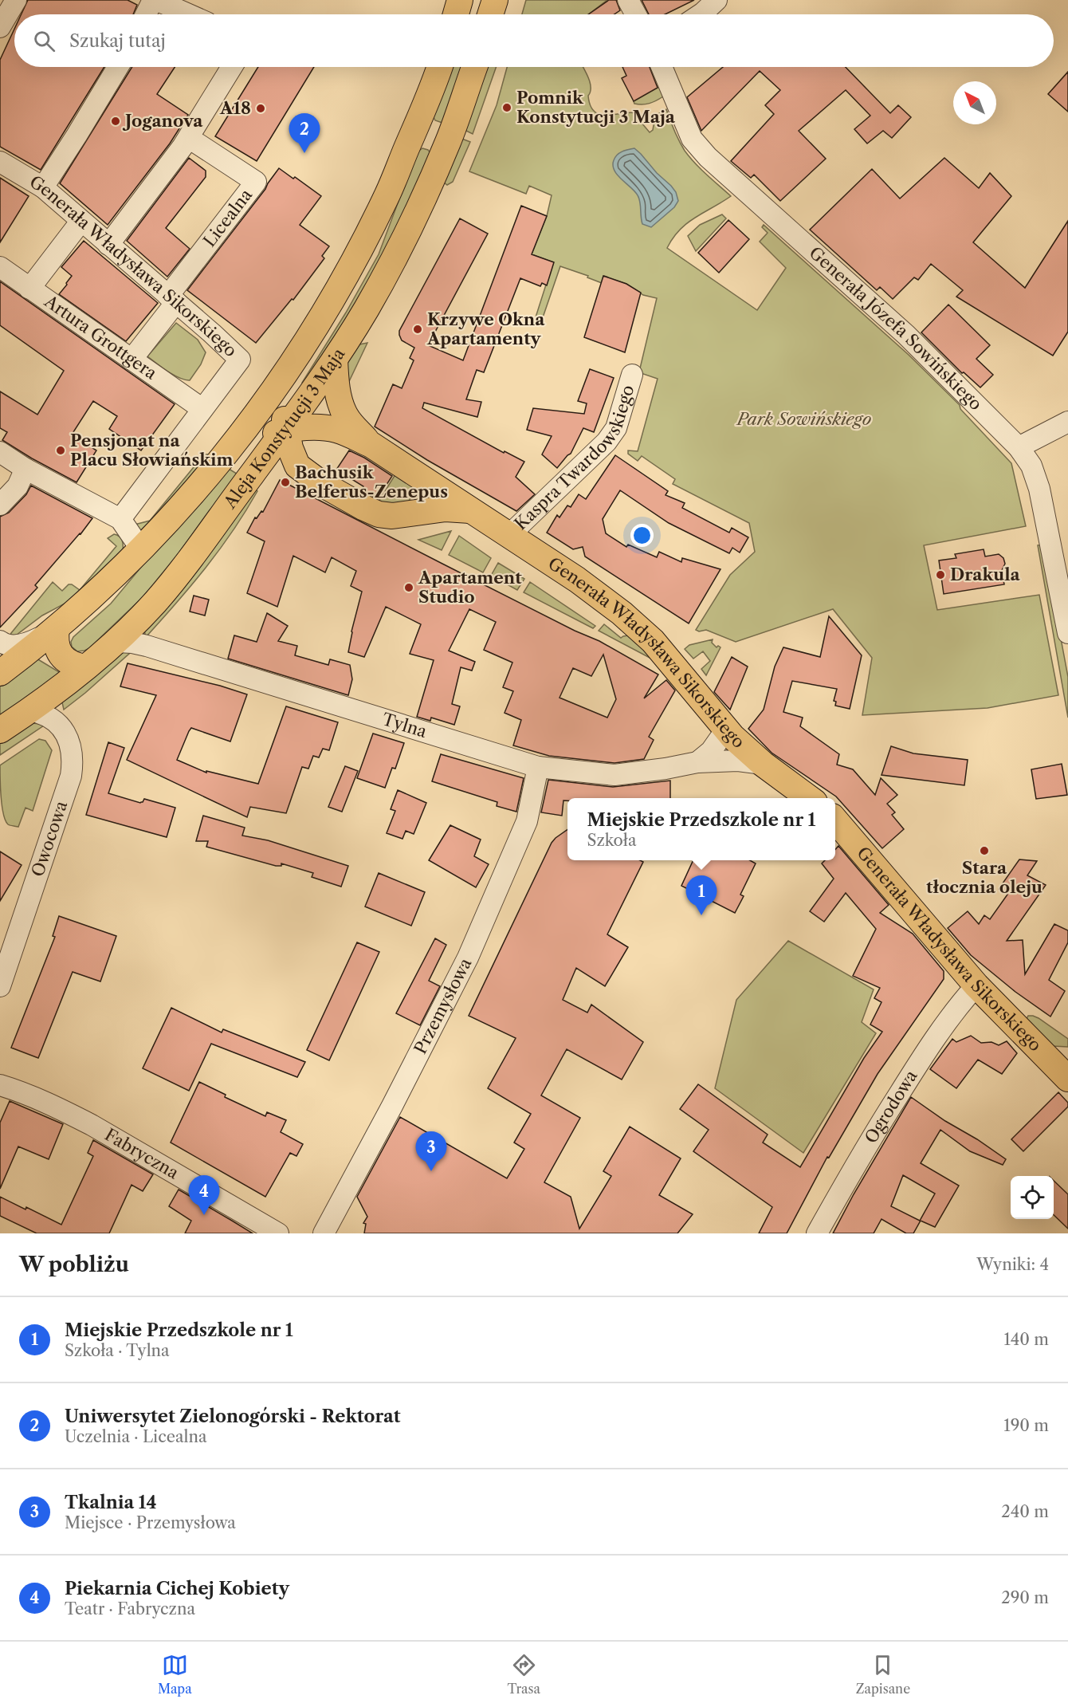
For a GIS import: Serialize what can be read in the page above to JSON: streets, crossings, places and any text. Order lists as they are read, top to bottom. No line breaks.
{"streets":{"main road":["Generała Władysława Sikorskiego","Aleja Konstytucji 3 Maja"],"street":["Licealna","Generała Józefa Sowińskiego","Artura Grottgera","Kaspra Twardowskiego","Tylna","Owocowa","Przemysłowa","Ogrodowa","Fabryczna"]},"crossings":[["Licealna","Generała Władysława Sikorskiego"],["Licealna","Artura Grottgera"],["Generała Władysława Sikorskiego","Artura Grottgera"],["Generała Władysława Sikorskiego","Aleja Konstytucji 3 Maja"],["Generała Władysława Sikorskiego","Kaspra Twardowskiego"],["Generała Władysława Sikorskiego","Tylna"],["Generała Władysława Sikorskiego","Ogrodowa"],["Aleja Konstytucji 3 Maja","Tylna"],["Aleja Konstytucji 3 Maja","Owocowa"],["Tylna","Przemysłowa"]],"parks":["Park Sowińskiego"],"places":["Pomnik Konstytucji 3 Maja","A18","Joganova","Krzywe Okna Apartamenty","Pensjonat na Placu Słowiańskim","Bachusik Belferus-Zenepus","Drakula","Apartament Studio","Stara tłocznia oleju"],"north":"top left","page":{"search":"Szukaj tutaj","pins":["2","1","3","4"],"popup":["Miejskie Przedszkole nr 1","Szkoła"],"heading":["W pobliżu","Wyniki: 4"],"list":[{"mark":"1","name":"Miejskie Przedszkole nr 1","note":"Szkoła · Tylna","value":"140 m"},{"mark":"2","name":"Uniwersytet Zielonogórski - Rektorat","note":"Uczelnia · Licealna","value":"190 m"},{"mark":"3","name":"Tkalnia 14","note":"Miejsce · Przemysłowa","value":"240 m"},{"mark":"4","name":"Piekarnia Cichej Kobiety","note":"Teatr · Fabryczna","value":"290 m"}],"nav":["Mapa","Trasa","Zapisane"]}}
